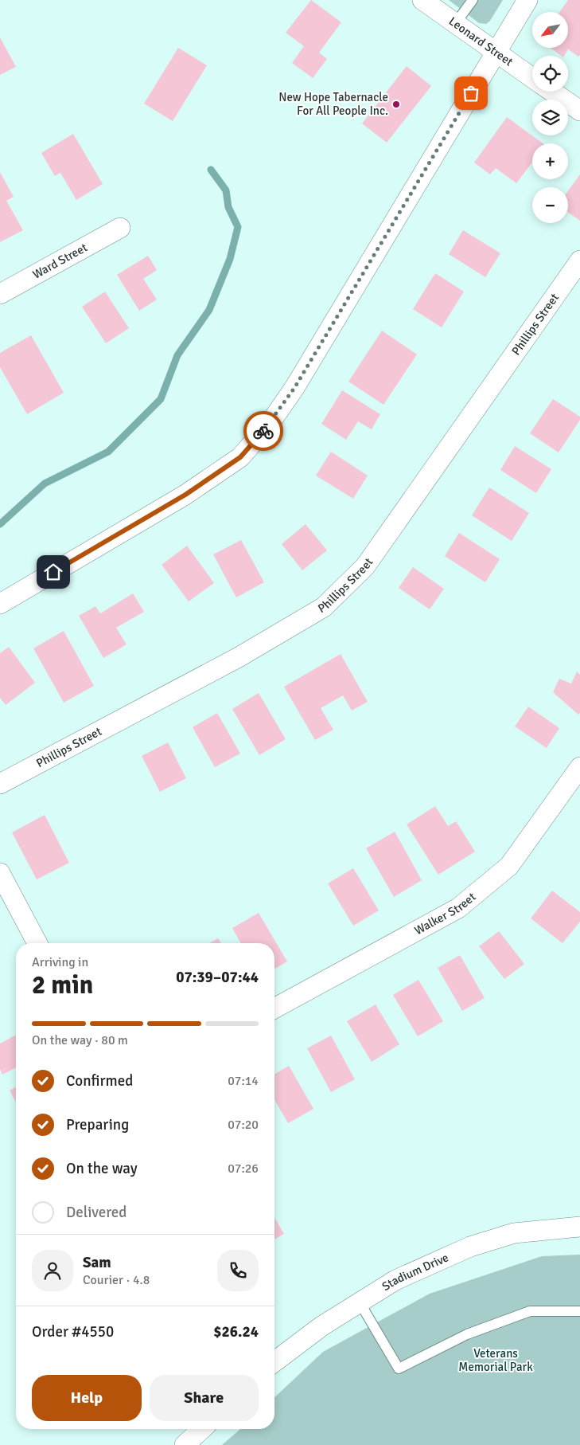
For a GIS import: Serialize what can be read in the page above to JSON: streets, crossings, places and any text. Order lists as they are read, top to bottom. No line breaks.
{"streets":{"street":["Leonard Street","Ward Street","Phillips Street","Walker Street","Stadium Drive"]},"parks":["Veterans Memorial Park"],"places":["New Hope Tabernacle For All People Inc."],"north":"bottom left","page":{"map_buttons":["+","−"],"heading":["2 min","Arriving in","07:39–07:44"],"panel":["Sam","Courier · 4.8","Order #4550","$26.24"],"bar":"On the way · 80 m","list":[["Confirmed","07:14"],["Preparing","07:20"],["On the way","07:26"],"Delivered"],"buttons":["Help","Share"]}}
